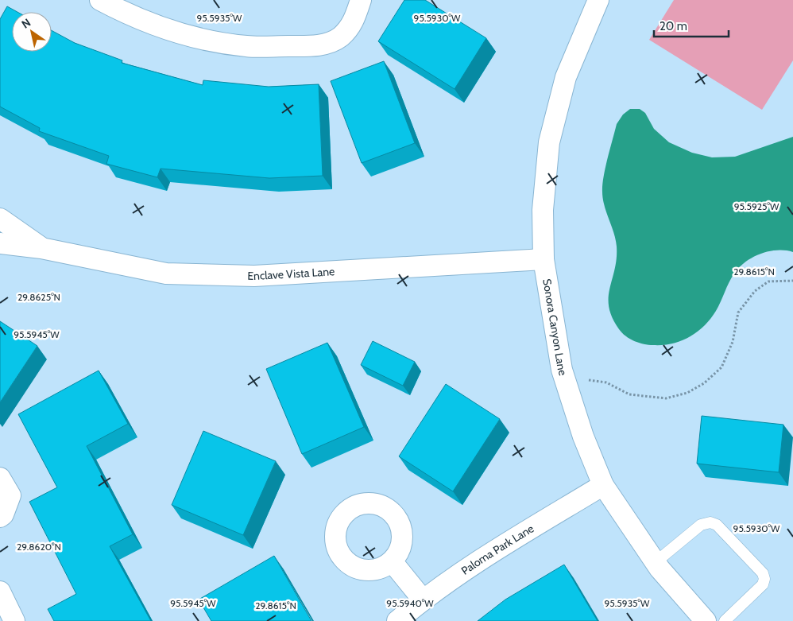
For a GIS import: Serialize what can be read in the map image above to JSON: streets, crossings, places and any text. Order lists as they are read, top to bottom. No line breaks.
{"streets":{"street":["Enclave Vista Lane","Sonora Canyon Lane","Paloma Park Lane"]},"crossings":[["Enclave Vista Lane","Sonora Canyon Lane"],["Sonora Canyon Lane","Paloma Park Lane"]],"scale_bar":"20 m","north":"top left","coordinates":["95.5935°W","95.5930°W","95.5925°W","29.8615°N","29.8625°N","95.5945°W","29.8620°N","95.5940°W"]}
